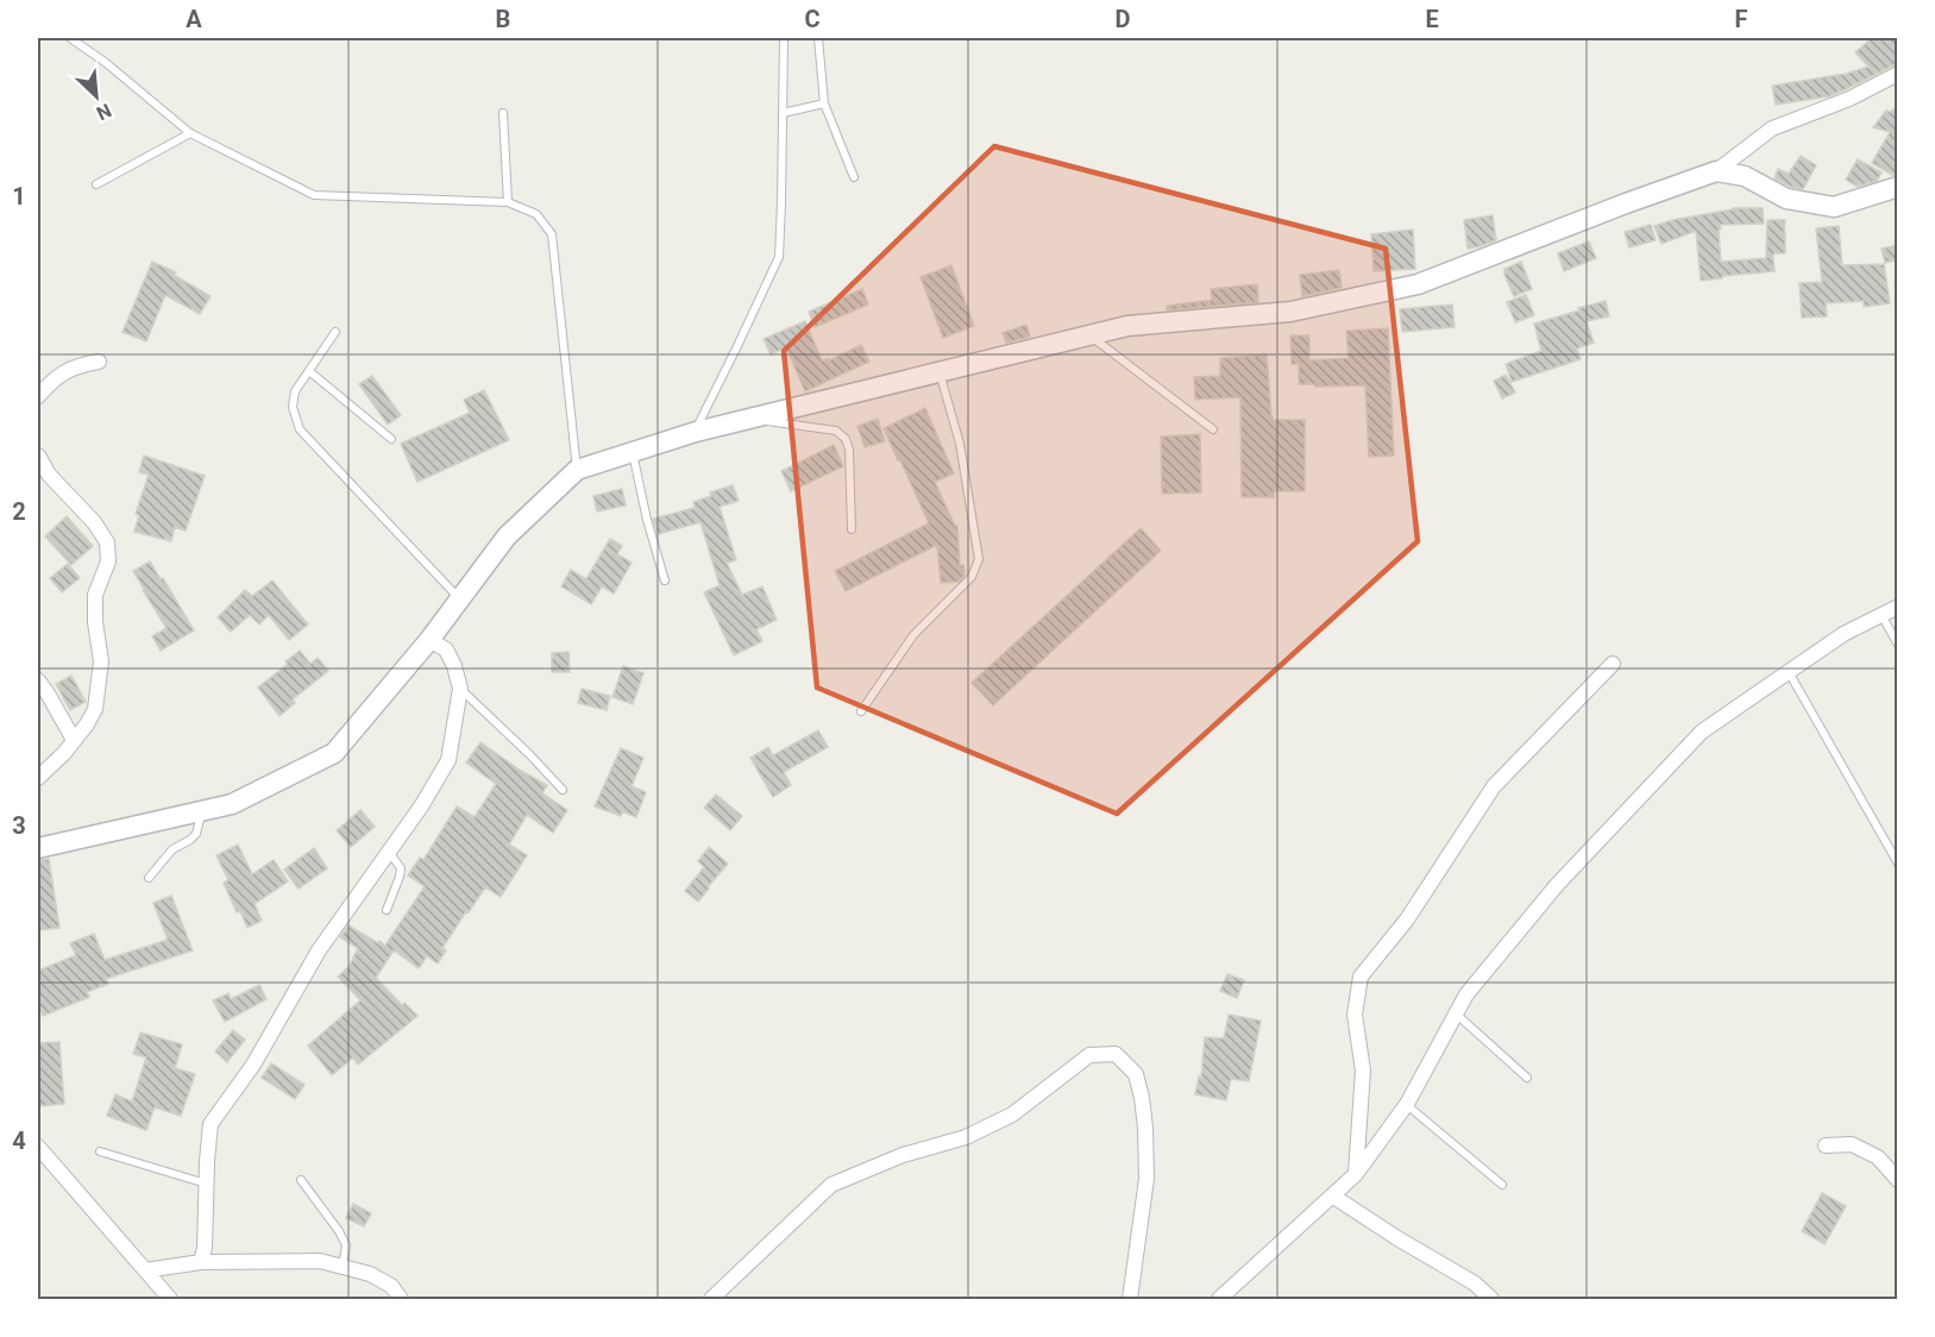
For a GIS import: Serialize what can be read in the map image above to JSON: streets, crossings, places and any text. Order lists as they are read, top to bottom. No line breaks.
{"north":"bottom right","grid":{"columns":["A","B","C","D","E","F"],"rows":["1","2","3","4"]}}
